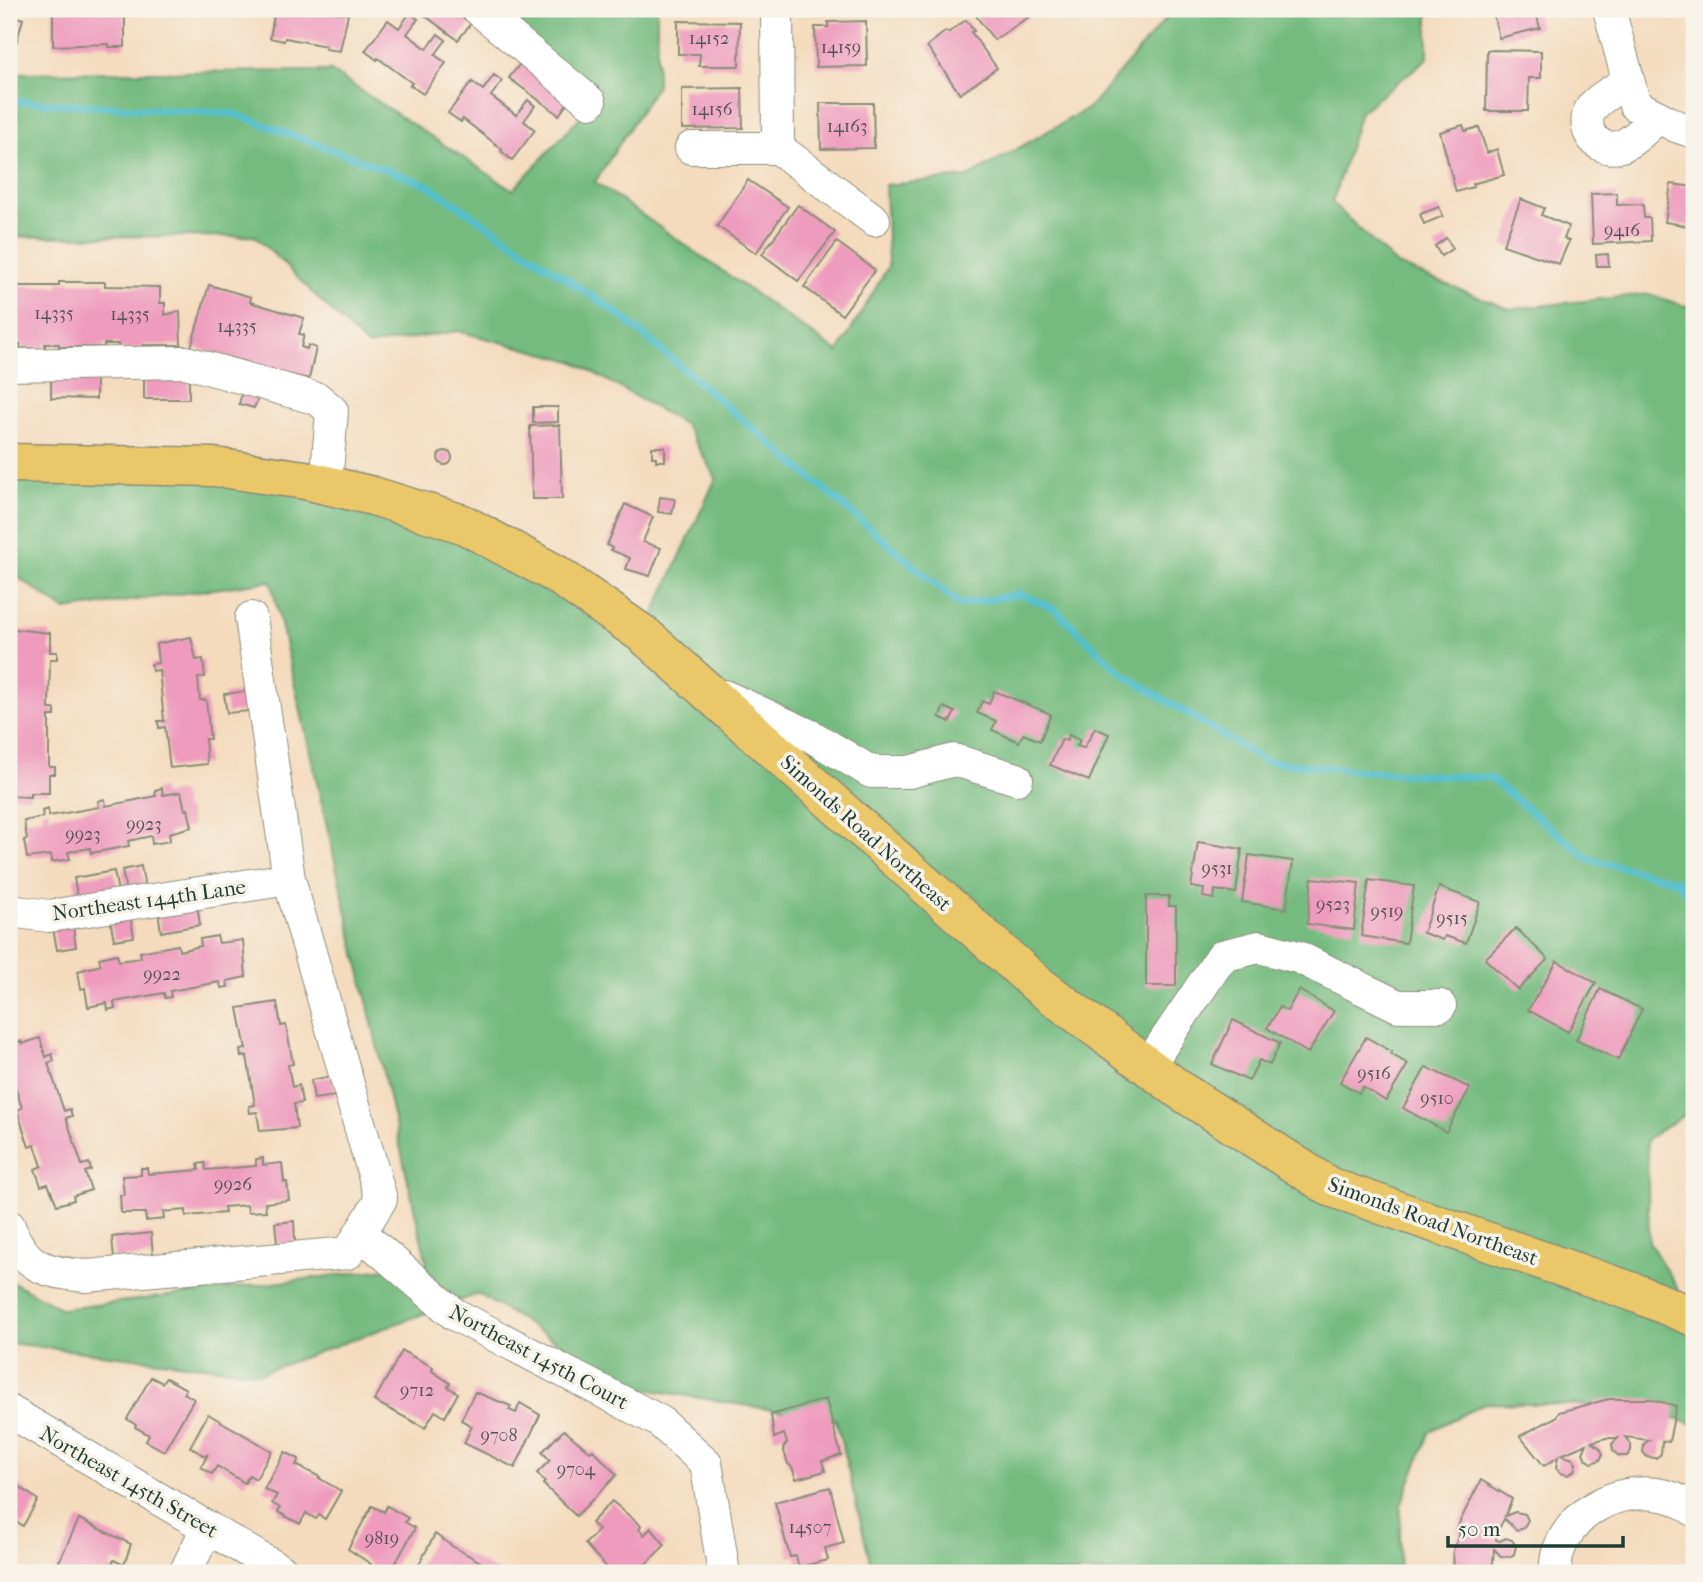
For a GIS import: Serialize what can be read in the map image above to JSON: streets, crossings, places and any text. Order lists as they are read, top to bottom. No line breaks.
{"streets":{"main road":["Simonds Road Northeast"],"street":["Northeast 144th Lane","Northeast 145th Court","Northeast 145th Street"]},"house_numbers":["14152","14159","14156","14163","9416","14335","14335","14335","9923","9923","9531","9523","9519","9515","9922","9516","9510","9926","9712","9708","9704","14507","9819"],"scale_bar":"50 m"}
